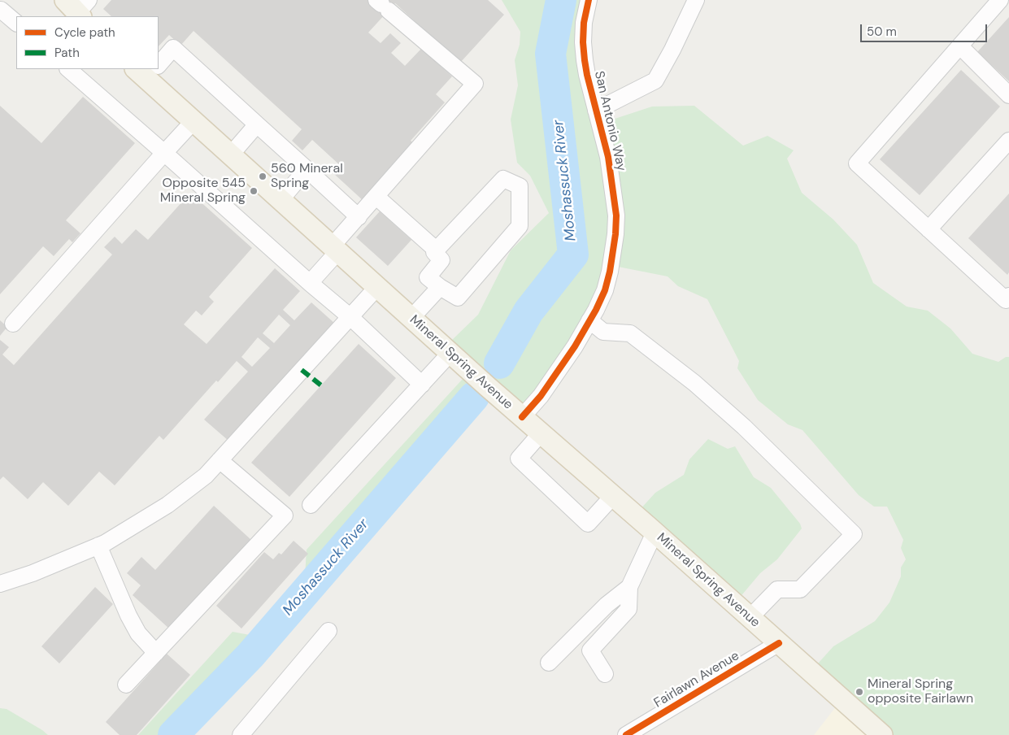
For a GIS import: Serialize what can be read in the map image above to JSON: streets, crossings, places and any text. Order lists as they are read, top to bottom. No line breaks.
{"streets":{"main road":["Mineral Spring Avenue"],"street":["San Antonio Way","Fairlawn Avenue"]},"crossings":[["San Antonio Way","Mineral Spring Avenue"],["Mineral Spring Avenue","Fairlawn Avenue"]],"water":["Moshassuck River"],"places":["560 Mineral Spring","Opposite 545 Mineral Spring","Mineral Spring opposite Fairlawn"],"legend":["Cycle path","Path"],"scale_bar":"50 m"}
